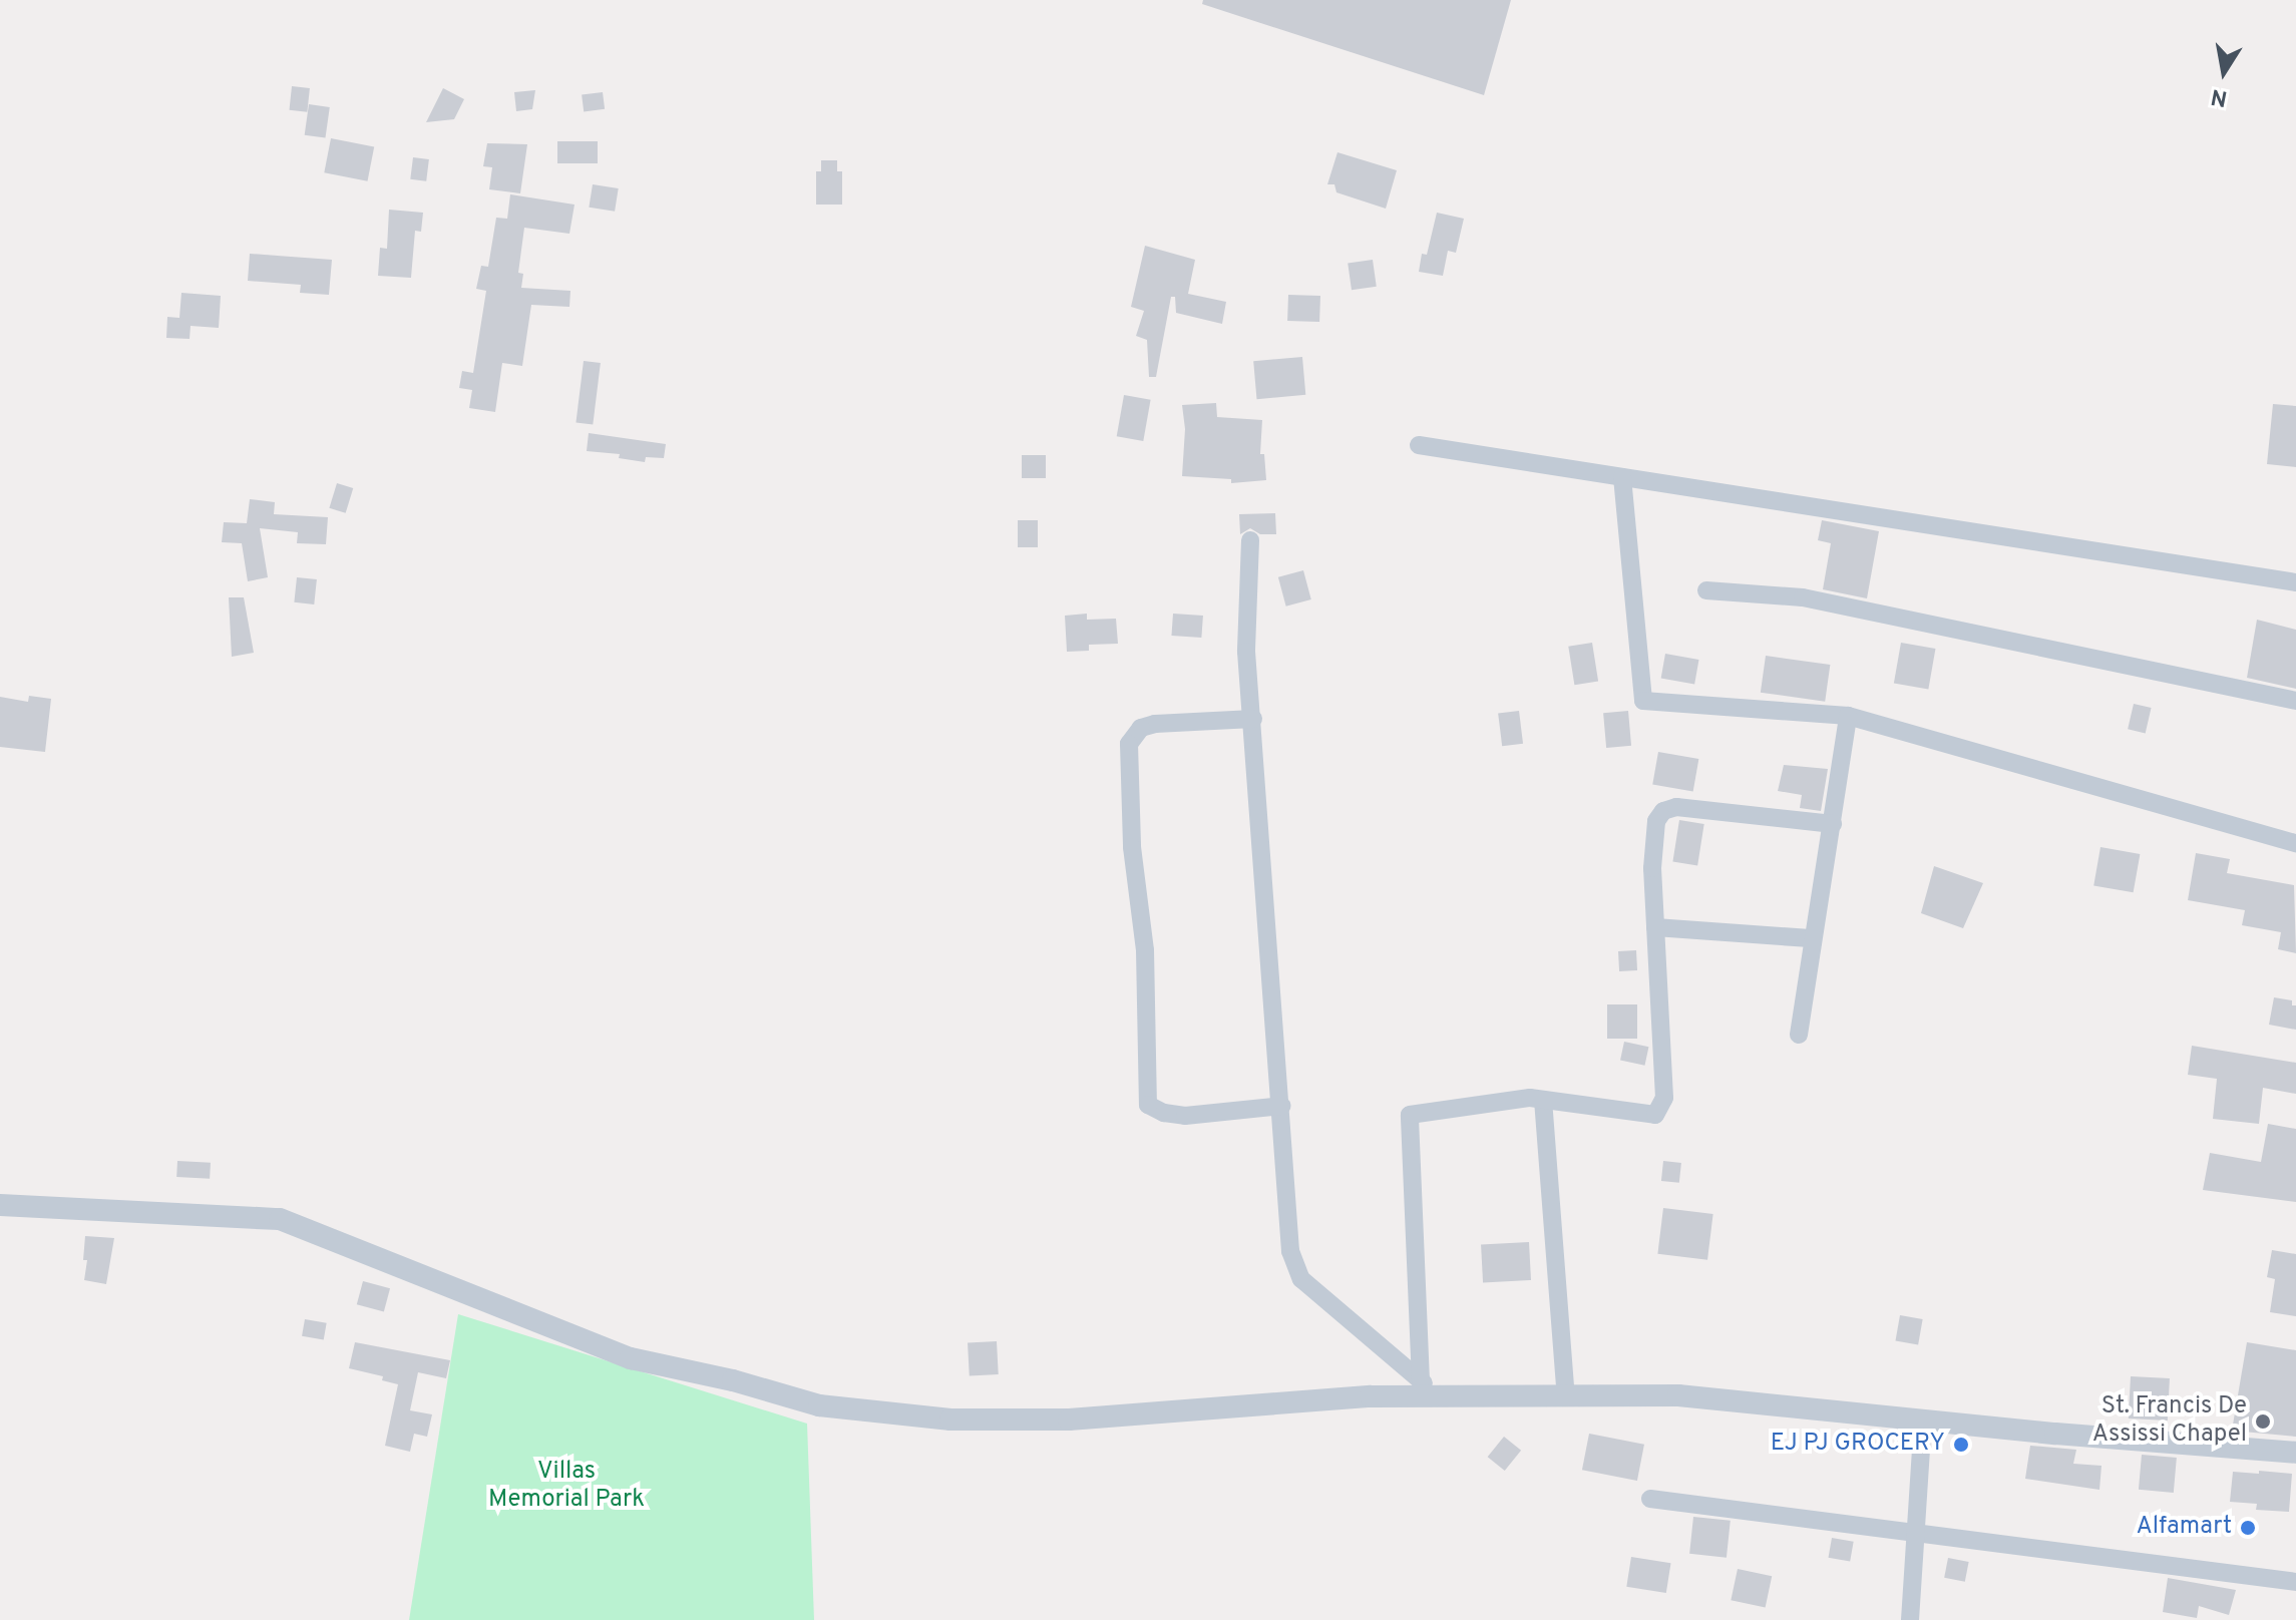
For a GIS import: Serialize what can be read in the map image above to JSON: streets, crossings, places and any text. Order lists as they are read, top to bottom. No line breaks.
{"parks":["Villas Memorial Park"],"places":["St. Francis De Assissi Chapel","EJ PJ GROCERY","Alfamart"],"north":"bottom"}
